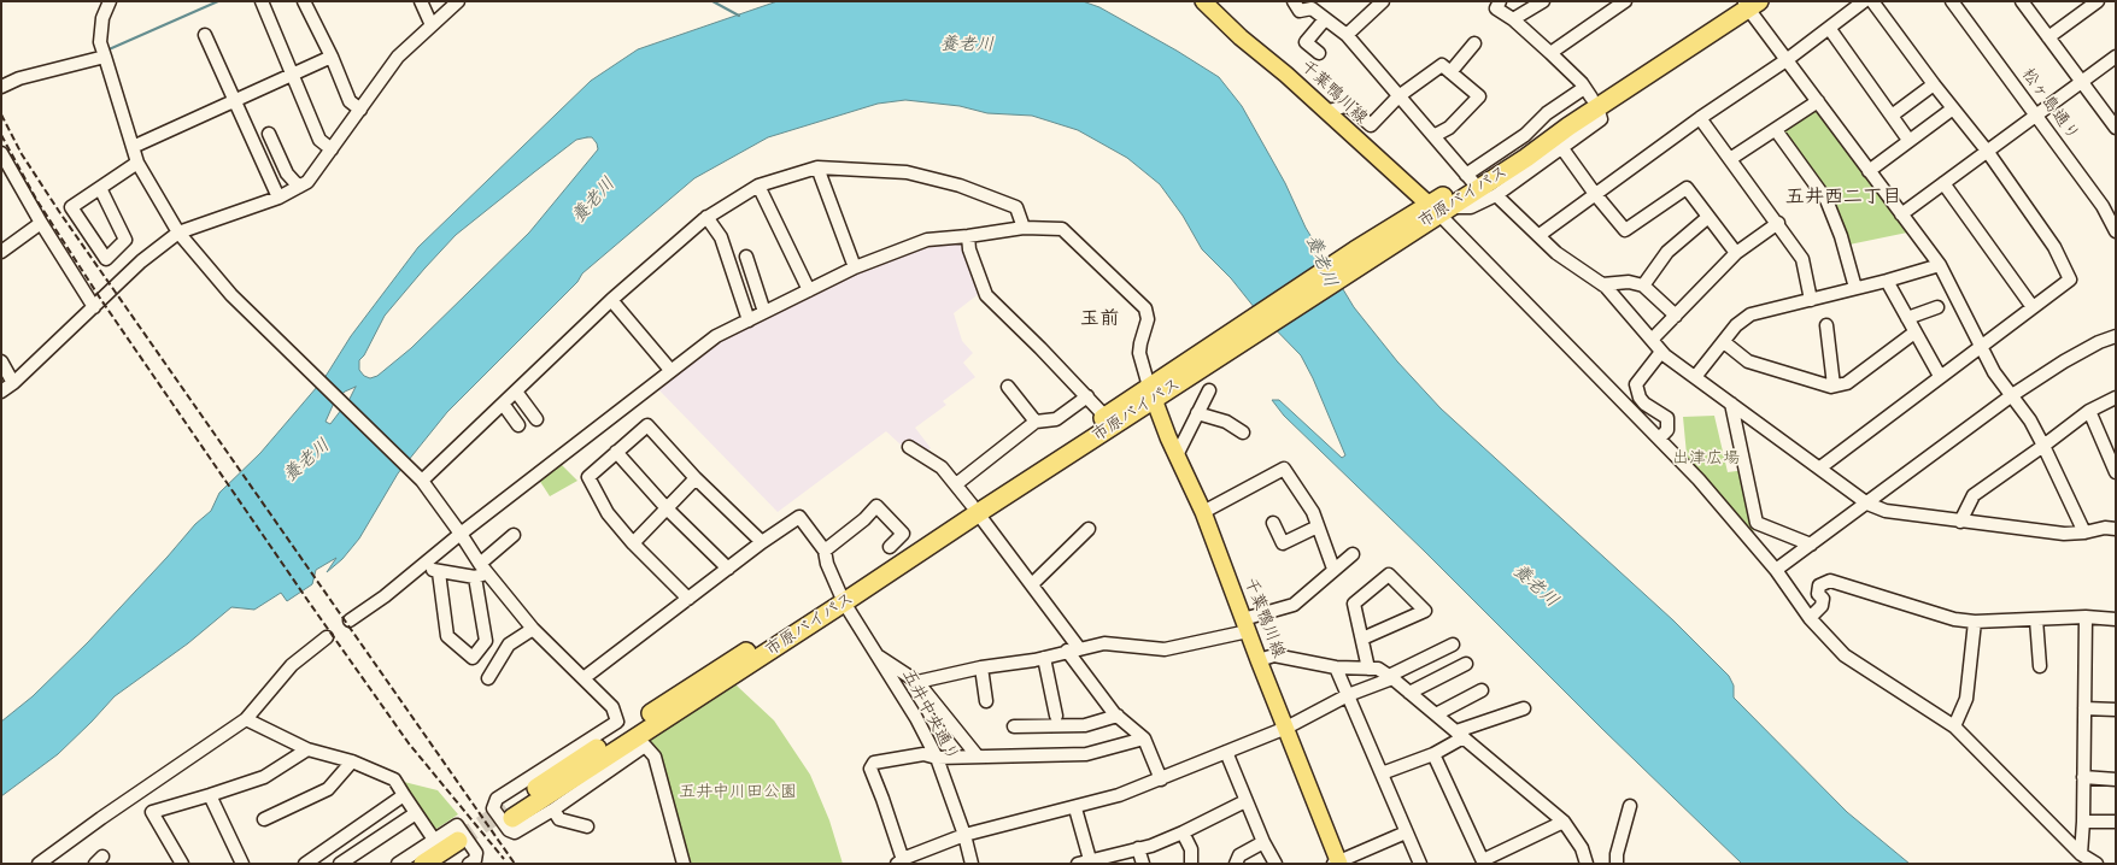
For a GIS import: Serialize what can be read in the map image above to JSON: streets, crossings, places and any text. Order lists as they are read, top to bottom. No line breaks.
{"streets":{"highway":["市原バイパス"],"main road":["千葉鴨川線"],"street":["松ヶ島通り","五井中央通り"]},"crossings":[["千葉鴨川線","市原バイパス"],["市原バイパス","五井中央通り"]],"districts":["五井西二丁目","玉前"],"water":["養老川"],"parks":["出津広場","五井中川田公園"]}
